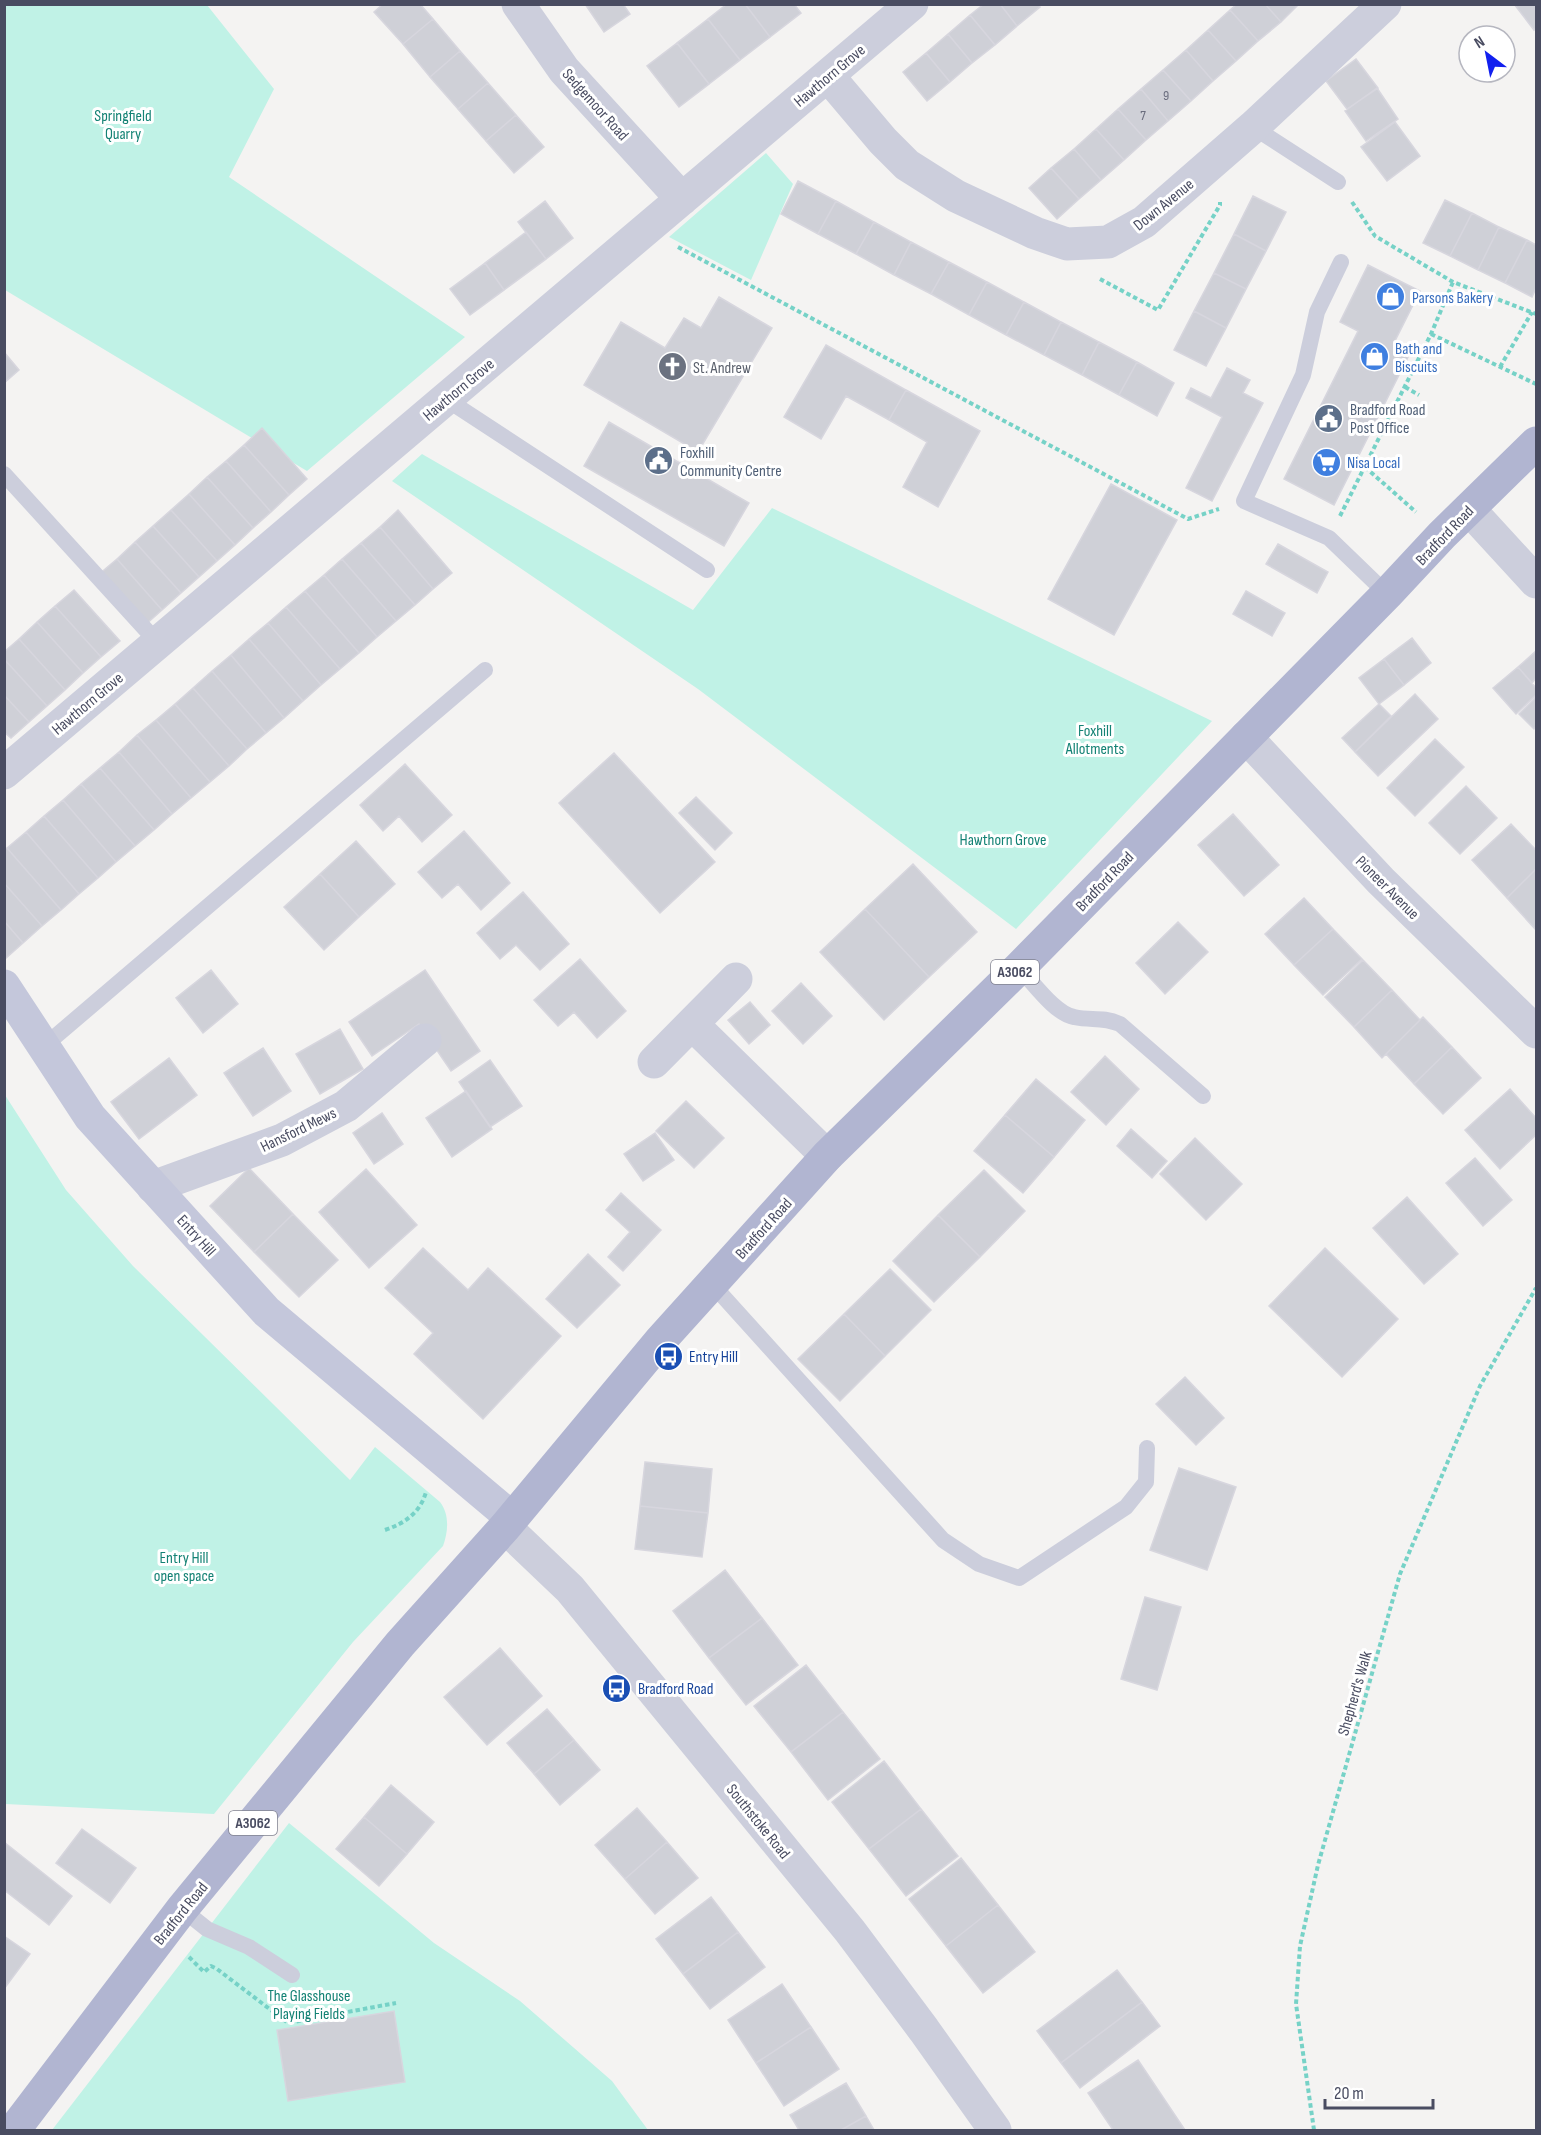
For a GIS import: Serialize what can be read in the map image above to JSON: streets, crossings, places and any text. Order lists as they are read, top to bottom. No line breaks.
{"streets":{"main road":["Bradford Road","A3062"],"street":["Hawthorn Grove","Sedgemoor Road","Down Avenue","Pioneer Avenue","Hansford Mews","Entry Hill","Southstoke Road"],"path":["Shepherd's Walk"]},"crossings":[["Hawthorn Grove","Sedgemoor Road"],["Hawthorn Grove","Down Avenue"],["Bradford Road","Pioneer Avenue"],["Bradford Road","Entry Hill"],["Bradford Road","Southstoke Road"],["Hansford Mews","Entry Hill"],["Entry Hill","Southstoke Road"]],"parks":["Springfield Quarry","Foxhill Allotments","Hawthorn Grove","Entry Hill open space","The Glasshouse Playing Fields"],"places":{"shop":["Parsons Bakery","Bath and Biscuits"],"church":["St. Andrew"],"public building":["Bradford Road Post Office","Foxhill Community Centre"],"supermarket":["Nisa Local"],"bus stop":["Entry Hill","Bradford Road"]},"house_numbers":["9","7"],"scale_bar":"20 m","north":"top left"}
